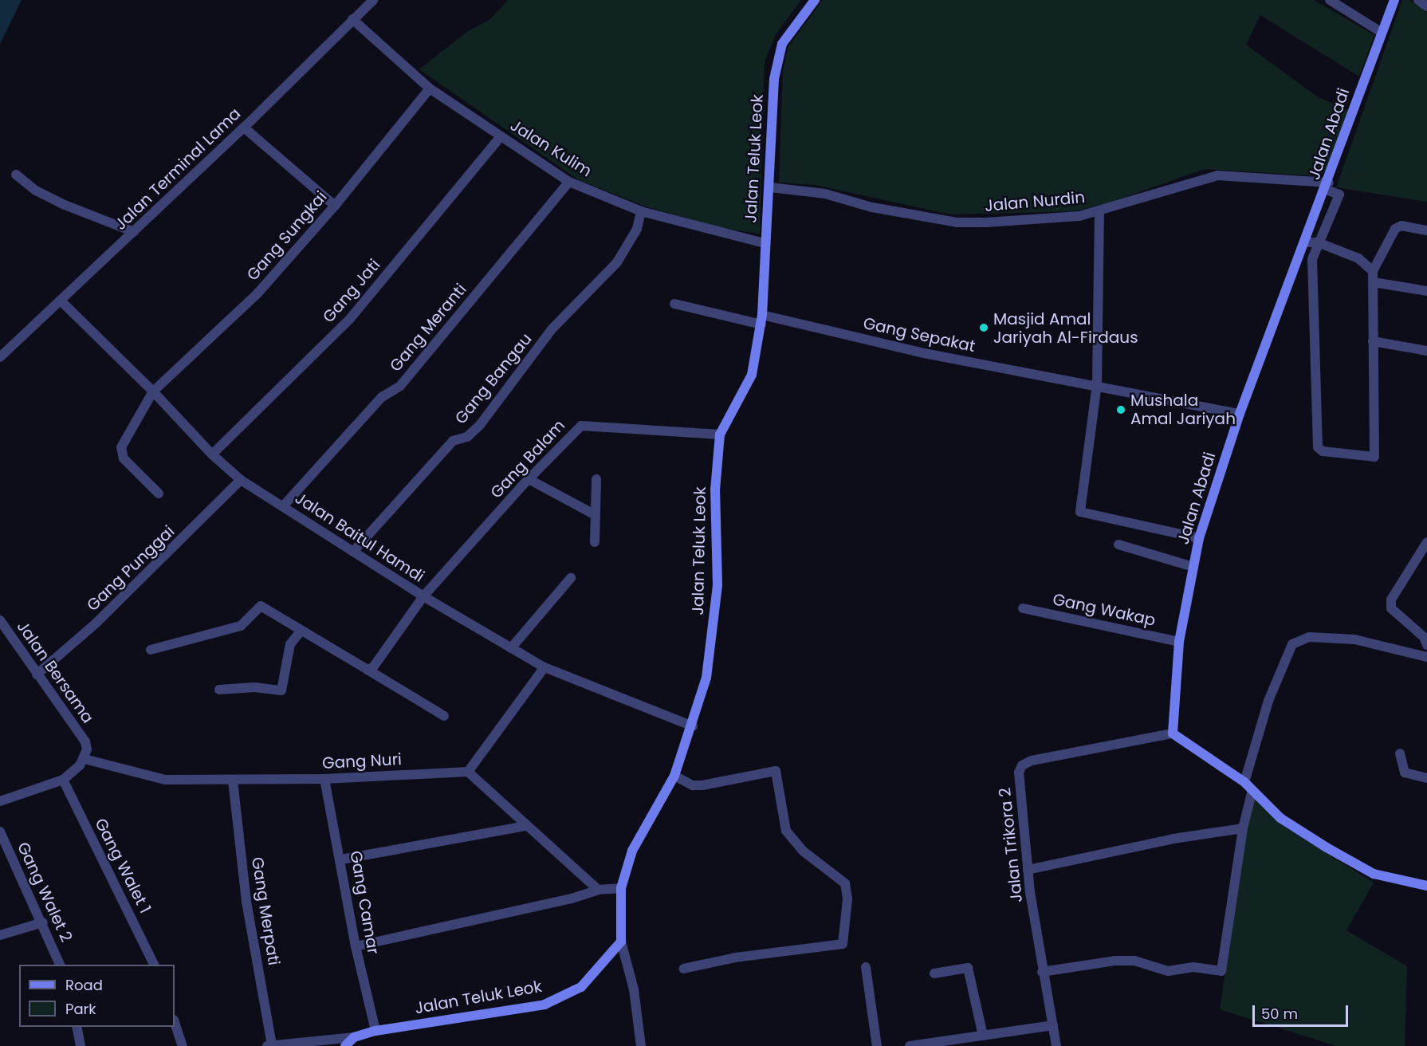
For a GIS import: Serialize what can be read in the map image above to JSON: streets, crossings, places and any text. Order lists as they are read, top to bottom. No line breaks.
{"streets":{"street":["Jalan Abadi","Jalan Kulim","Jalan Teluk Leok","Jalan Terminal Lama","Jalan Nurdin","Gang Sungkai","Gang Jati","Gang Meranti","Gang Sepakat","Gang Bangau","Gang Balam","Jalan Baitul Hamdi","Gang Punggai","Gang Wakap","Jalan Bersama","Gang Nuri","Jalan Trikora 2","Gang Walet 1","Gang Walet 2","Gang Camar","Gang Merpati"]},"crossings":[["Jalan Abadi","Jalan Nurdin"],["Jalan Abadi","Gang Sepakat"],["Jalan Abadi","Gang Wakap"],["Jalan Abadi","Jalan Trikora 2"],["Jalan Kulim","Jalan Teluk Leok"],["Jalan Kulim","Jalan Terminal Lama"],["Jalan Kulim","Gang Sungkai"],["Jalan Kulim","Gang Jati"],["Jalan Kulim","Gang Meranti"],["Jalan Kulim","Gang Bangau"],["Jalan Teluk Leok","Jalan Nurdin"],["Jalan Teluk Leok","Gang Sepakat"],["Jalan Teluk Leok","Gang Balam"],["Jalan Teluk Leok","Jalan Baitul Hamdi"],["Jalan Teluk Leok","Gang Camar"],["Jalan Terminal Lama","Jalan Baitul Hamdi"],["Gang Sungkai","Jalan Baitul Hamdi"],["Gang Jati","Jalan Baitul Hamdi"],["Gang Meranti","Jalan Baitul Hamdi"],["Gang Bangau","Jalan Baitul Hamdi"],["Gang Balam","Jalan Baitul Hamdi"],["Jalan Baitul Hamdi","Gang Punggai"],["Gang Punggai","Jalan Bersama"],["Jalan Bersama","Gang Nuri"],["Gang Nuri","Gang Camar"],["Gang Nuri","Gang Merpati"]],"places":["Masjid Amal Jariyah Al-Firdaus","Mushala Amal Jariyah"],"legend":["Road","Park"],"scale_bar":"50 m"}
